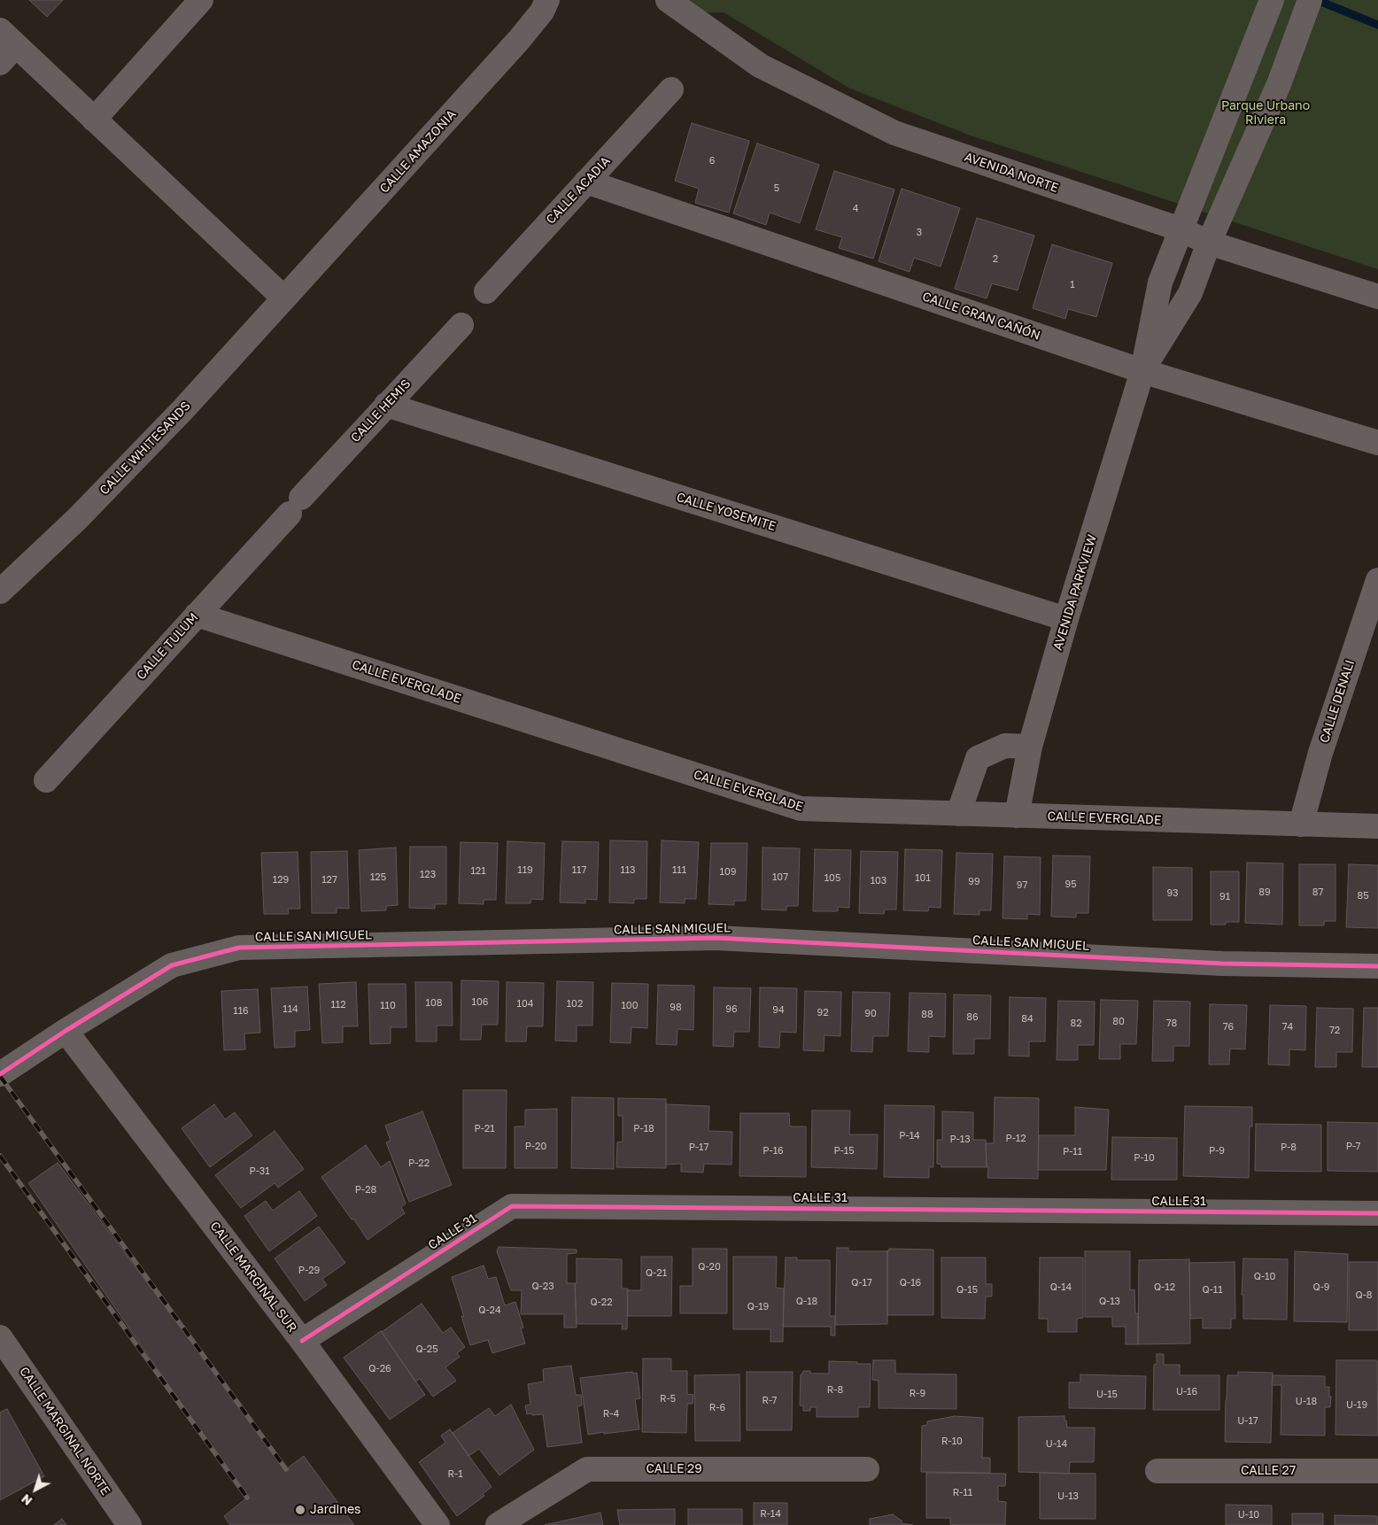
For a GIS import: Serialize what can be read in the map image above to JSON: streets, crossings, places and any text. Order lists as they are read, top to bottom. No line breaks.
{"streets":{"street":["CALLE AMAZONIA","AVENIDA NORTE","CALLE ACADIA","CALLE GRAN CAÑÓN","CALLE HEMIS","CALLE WHITESANDS","CALLE YOSEMITE","AVENIDA PARKVIEW","CALLE TULUM","CALLE EVERGLADE","CALLE DENALI","CALLE SAN MIGUEL","CALLE 31","CALLE MARGINAL SUR","CALLE MARGINAL NORTE","CALLE 29","CALLE 27"]},"crossings":[["CALLE AMAZONIA","CALLE WHITESANDS"],["AVENIDA NORTE","AVENIDA PARKVIEW"],["CALLE ACADIA","CALLE GRAN CAÑÓN"],["CALLE GRAN CAÑÓN","AVENIDA PARKVIEW"],["CALLE HEMIS","CALLE YOSEMITE"],["CALLE HEMIS","CALLE TULUM"],["CALLE YOSEMITE","AVENIDA PARKVIEW"],["AVENIDA PARKVIEW","CALLE EVERGLADE"],["CALLE TULUM","CALLE EVERGLADE"],["CALLE EVERGLADE","CALLE DENALI"],["CALLE SAN MIGUEL","CALLE MARGINAL SUR"],["CALLE 31","CALLE MARGINAL SUR"]],"parks":["Parque Urbano Riviera"],"places":["Jardines"],"house_numbers":["6","5","4","3","2","1","119","117","113","111","121","109","123","125","107","105","101","129","127","103","99","95","97","89","87","93","85","91","106","108","104","102","112","110","100","98","114","96","94","116","92","90","88","86","84","80","82","78","76","74","72","P-21","P-18","P-14","P-12","P-13","P-20","P-7","P-17","P-8","P-16","P-15","P-9","P-11","P-10","P-22","P-31","P-28","Q-20","P-29","Q-21","Q-10","Q-17","Q-16","Q-23","Q-14","Q-12","Q-9","Q-15","Q-11","Q-8","Q-18","Q-13","Q-22","Q-19","Q-24","Q-25","Q-26","R-8","U-16","R-9","U-15","R-5","R-7","U-18","U-19","R-6","R-4","U-17","R-10","U-14","R-1","R-11","U-13","R-14","U-10"],"north":"bottom left"}
